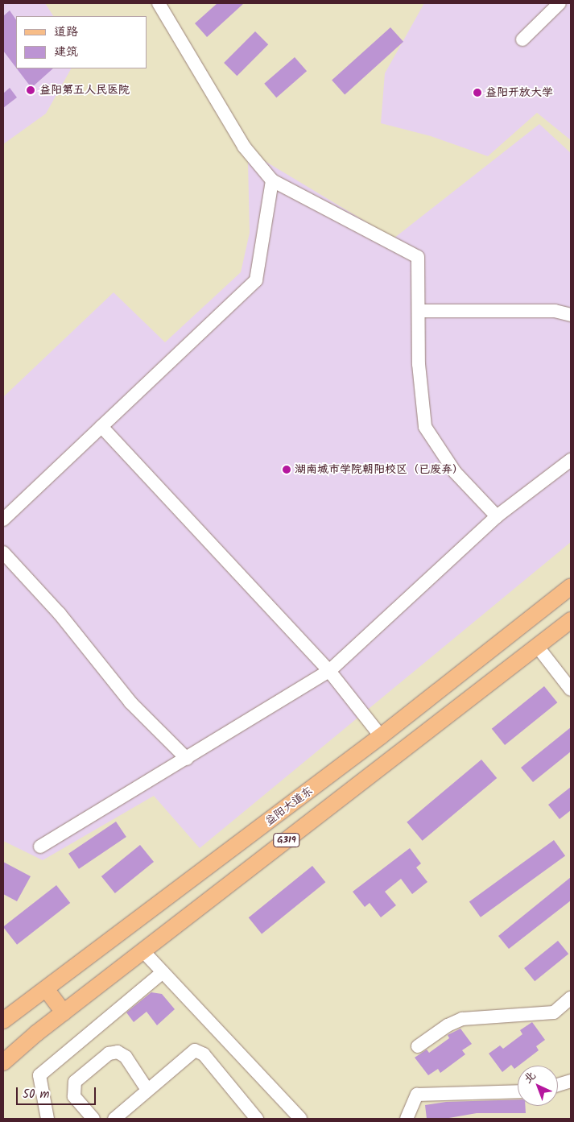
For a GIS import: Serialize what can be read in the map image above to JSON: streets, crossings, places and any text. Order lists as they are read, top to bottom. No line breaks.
{"streets":{"main road":["益阳大道东","G319"]},"places":["益阳第五人民医院","益阳开放大学","湖南城市学院朝阳校区（已废弃）"],"legend":["道路","建筑"],"scale_bar":"50 m","north":"top left"}
